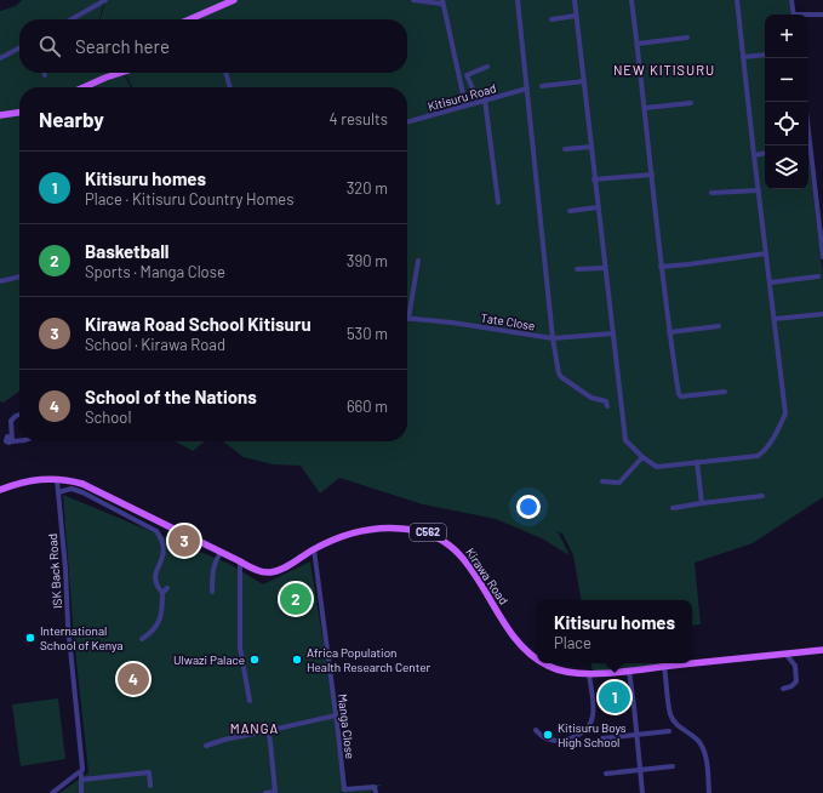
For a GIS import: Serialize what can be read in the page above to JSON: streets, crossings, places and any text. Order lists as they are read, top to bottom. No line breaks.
{"streets":{"main road":["C562","Kirawa Road"],"street":["Kitisuru Road","Tate Close","ISK Back Road","Manga Close"]},"crossings":[["ISK Back Road","Kirawa Road"],["Kirawa Road","Manga Close"]],"districts":["NEW KITISURU","MANGA"],"places":["International School of Kenya","Ulwazi Palace","Africa Population Health Research Center","Kitisuru Boys High School"],"page":{"map_buttons":["+","−"],"search":"Search here","heading":["Nearby","4 results"],"list":[{"mark":"1","name":"Kitisuru homes","note":"Place · Kitisuru Country Homes","value":"320 m"},{"mark":"2","name":"Basketball","note":"Sports · Manga Close","value":"390 m"},{"mark":"3","name":"Kirawa Road School Kitisuru","note":"School · Kirawa Road","value":"530 m"},{"mark":"4","name":"School of the Nations","note":"School","value":"660 m"}],"pins":["3","2","4","1"],"popup":["Kitisuru homes","Place"]}}
